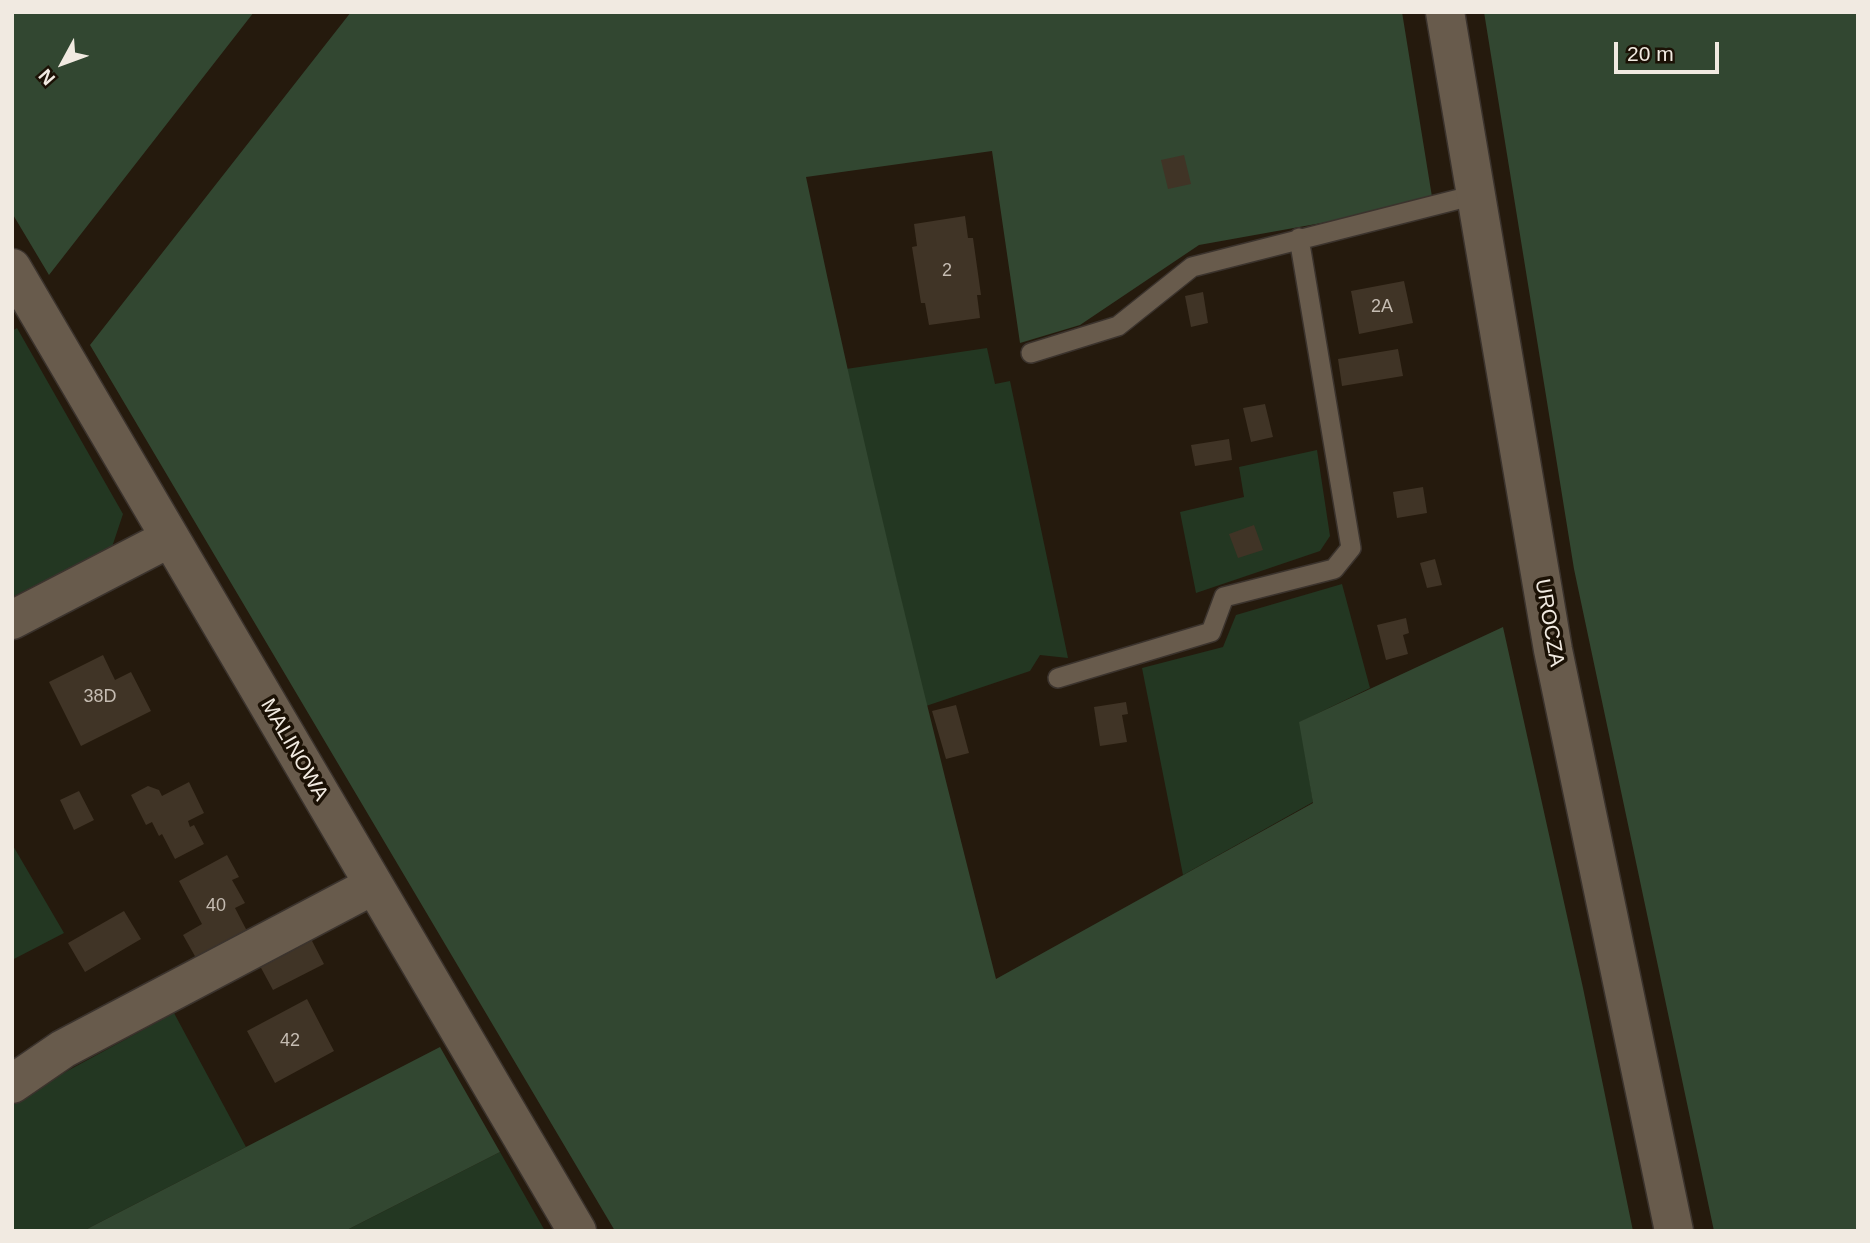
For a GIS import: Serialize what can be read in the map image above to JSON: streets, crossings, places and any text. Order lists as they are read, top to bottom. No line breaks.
{"streets":{"street":["UROCZA","MALINOWA"]},"house_numbers":["2","2A","38D","40","42"],"scale_bar":"20 m","north":"bottom left"}
